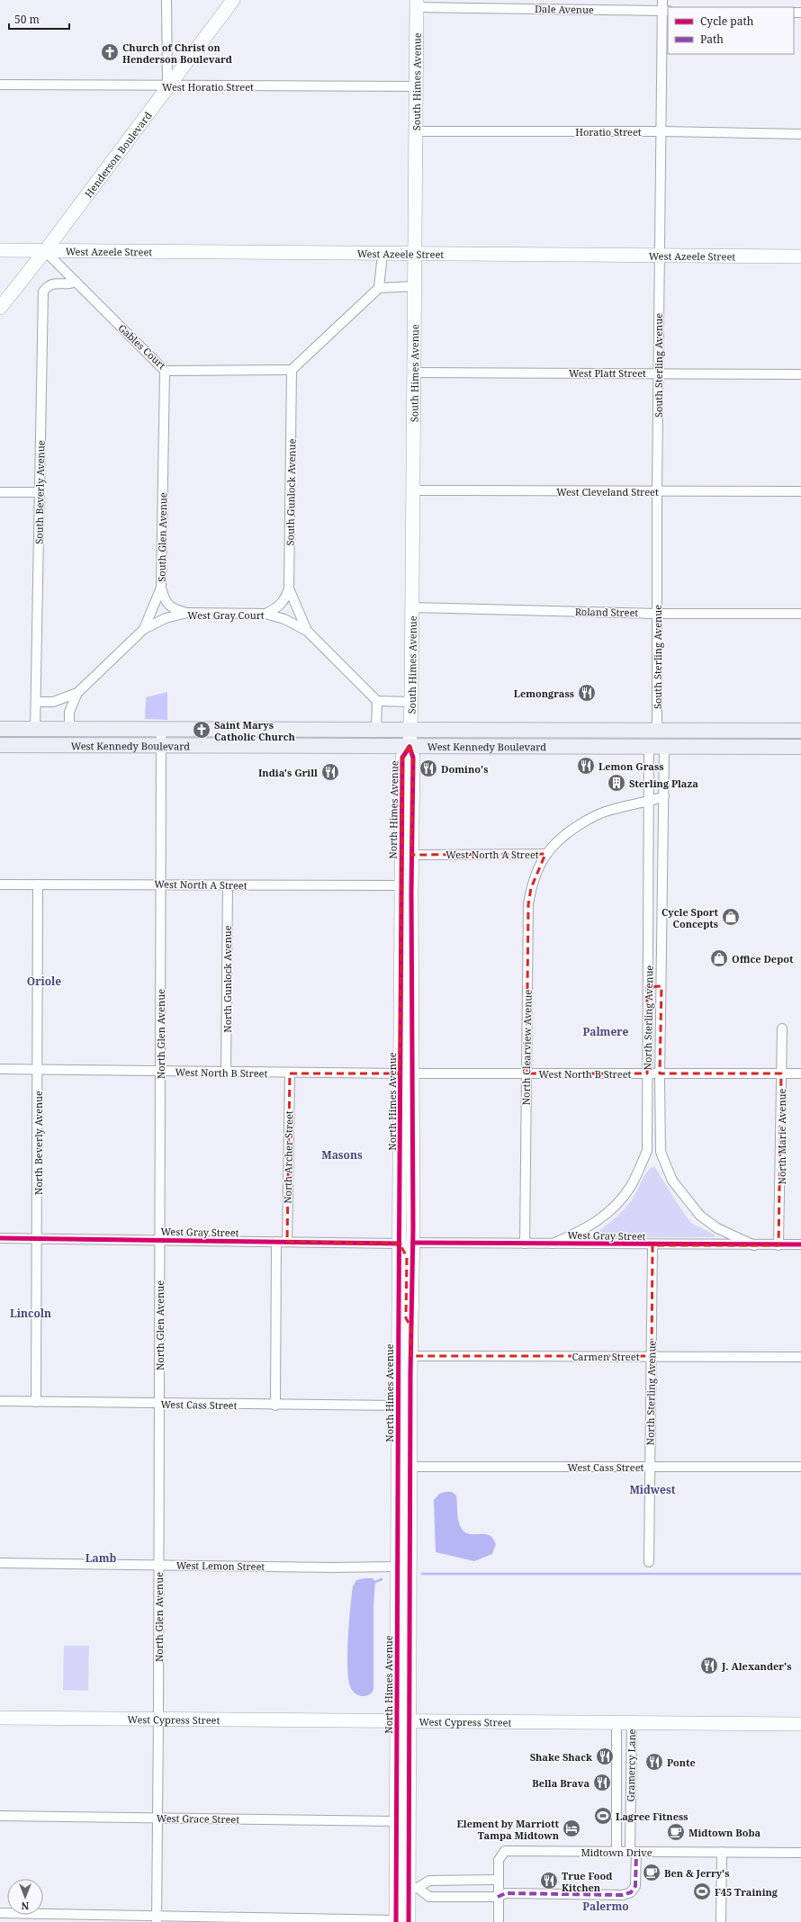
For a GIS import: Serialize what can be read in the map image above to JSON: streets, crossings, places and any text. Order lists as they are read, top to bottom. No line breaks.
{"streets":{"main road":["West Kennedy Boulevard"],"street":["Dale Avenue","South Himes Avenue","West Horatio Street","Horatio Street","Henderson Boulevard","West Azeele Street","Gables Court","South Sterling Avenue","West Platt Street","West Cleveland Street","South Beverly Avenue","South Gunlock Avenue","South Glen Avenue","Roland Street","West Gray Court","North Himes Avenue","West North A Street","North Gunlock Avenue","North Sterling Avenue","North Glen Avenue","North Clearview Avenue","West North B Street","North Marie Avenue","North Beverly Avenue","North Archer Street","West Gray Street","Carmen Street","West Cass Street","West Lemon Street","West Cypress Street","Gramercy Lane","West Grace Street","Midtown Drive"]},"crossings":[["Dale Avenue","South Himes Avenue"],["Dale Avenue","South Sterling Avenue"],["South Himes Avenue","West Horatio Street"],["South Himes Avenue","Horatio Street"],["South Himes Avenue","West Azeele Street"],["South Himes Avenue","West Platt Street"],["South Himes Avenue","West Cleveland Street"],["South Himes Avenue","Roland Street"],["South Himes Avenue","West Kennedy Boulevard"],["South Himes Avenue","North Himes Avenue"],["West Horatio Street","Henderson Boulevard"],["Horatio Street","South Sterling Avenue"],["Henderson Boulevard","West Azeele Street"],["Henderson Boulevard","Gables Court"],["West Azeele Street","Gables Court"],["West Azeele Street","South Sterling Avenue"],["Gables Court","South Beverly Avenue"],["Gables Court","South Gunlock Avenue"],["Gables Court","South Glen Avenue"],["South Sterling Avenue","West Platt Street"],["South Sterling Avenue","West Cleveland Street"],["South Sterling Avenue","Roland Street"],["South Sterling Avenue","West Kennedy Boulevard"],["South Beverly Avenue","South Glen Avenue"],["South Beverly Avenue","West Kennedy Boulevard"],["South Gunlock Avenue","West Gray Court"],["South Glen Avenue","West Gray Court"],["South Glen Avenue","West Kennedy Boulevard"],["West Kennedy Boulevard","North Himes Avenue"],["West Kennedy Boulevard","North Sterling Avenue"],["West Kennedy Boulevard","North Glen Avenue"],["North Himes Avenue","West North A Street"],["North Himes Avenue","West North B Street"],["North Himes Avenue","West Gray Street"],["North Himes Avenue","Carmen Street"],["North Himes Avenue","West Cass Street"],["North Himes Avenue","West Lemon Street"],["North Himes Avenue","West Cypress Street"],["North Himes Avenue","West Grace Street"],["West North A Street","North Gunlock Avenue"],["West North A Street","North Sterling Avenue"],["West North A Street","North Glen Avenue"],["West North A Street","North Clearview Avenue"],["West North A Street","North Beverly Avenue"],["North Gunlock Avenue","West North B Street"],["North Sterling Avenue","West North B Street"],["North Sterling Avenue","West Gray Street"],["North Sterling Avenue","Carmen Street"],["North Sterling Avenue","West Cass Street"],["North Glen Avenue","West North B Street"],["North Glen Avenue","West Gray Street"],["North Glen Avenue","West Cass Street"],["North Glen Avenue","West Lemon Street"],["North Glen Avenue","West Cypress Street"],["North Glen Avenue","West Grace Street"],["North Clearview Avenue","West North B Street"],["North Clearview Avenue","West Gray Street"],["West North B Street","North Marie Avenue"],["West North B Street","North Beverly Avenue"],["West North B Street","North Archer Street"],["North Marie Avenue","West Gray Street"],["North Beverly Avenue","West Gray Street"],["North Beverly Avenue","West Cass Street"],["North Archer Street","West Gray Street"],["West Cypress Street","Gramercy Lane"],["Gramercy Lane","Midtown Drive"]],"districts":["Oriole","Palmere","Masons","Lincoln","Midwest","Lamb","Palermo"],"places":{"church":["Church of Christ on Henderson Boulevard","Saint Marys Catholic Church"],"restaurant":["Lemongrass","Lemon Grass","Domino's","India's Grill","J. Alexander's","Shake Shack","Ponte","Bella Brava","True Food Kitchen"],"building":["Sterling Plaza"],"shop":["Cycle Sport Concepts","Office Depot"],"sports":["Lagree Fitness","F45 Training"],"hotel":["Element by Marriott Tampa Midtown"],"cafe":["Midtown Boba","Ben & Jerry's"]},"legend":["Cycle path","Path"],"scale_bar":"50 m","north":"bottom"}
